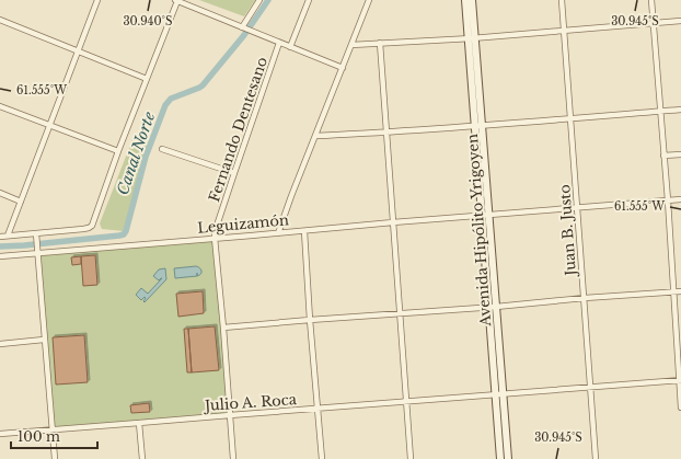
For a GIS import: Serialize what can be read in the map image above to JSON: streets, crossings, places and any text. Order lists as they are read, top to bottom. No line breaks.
{"streets":{"street":["Fernando Dentesano","Leguizamón","Avenida Hipólito Yrigoyen","Juan B. Justo","Julio A. Roca"]},"crossings":[["Fernando Dentesano","Leguizamón"],["Fernando Dentesano","Julio A. Roca"],["Leguizamón","Avenida Hipólito Yrigoyen"],["Leguizamón","Juan B. Justo"],["Avenida Hipólito Yrigoyen","Julio A. Roca"],["Juan B. Justo","Julio A. Roca"]],"water":["Canal Norte"],"scale_bar":"100 m","coordinates":["30.940°S","30.945°S","61.555°W"]}
